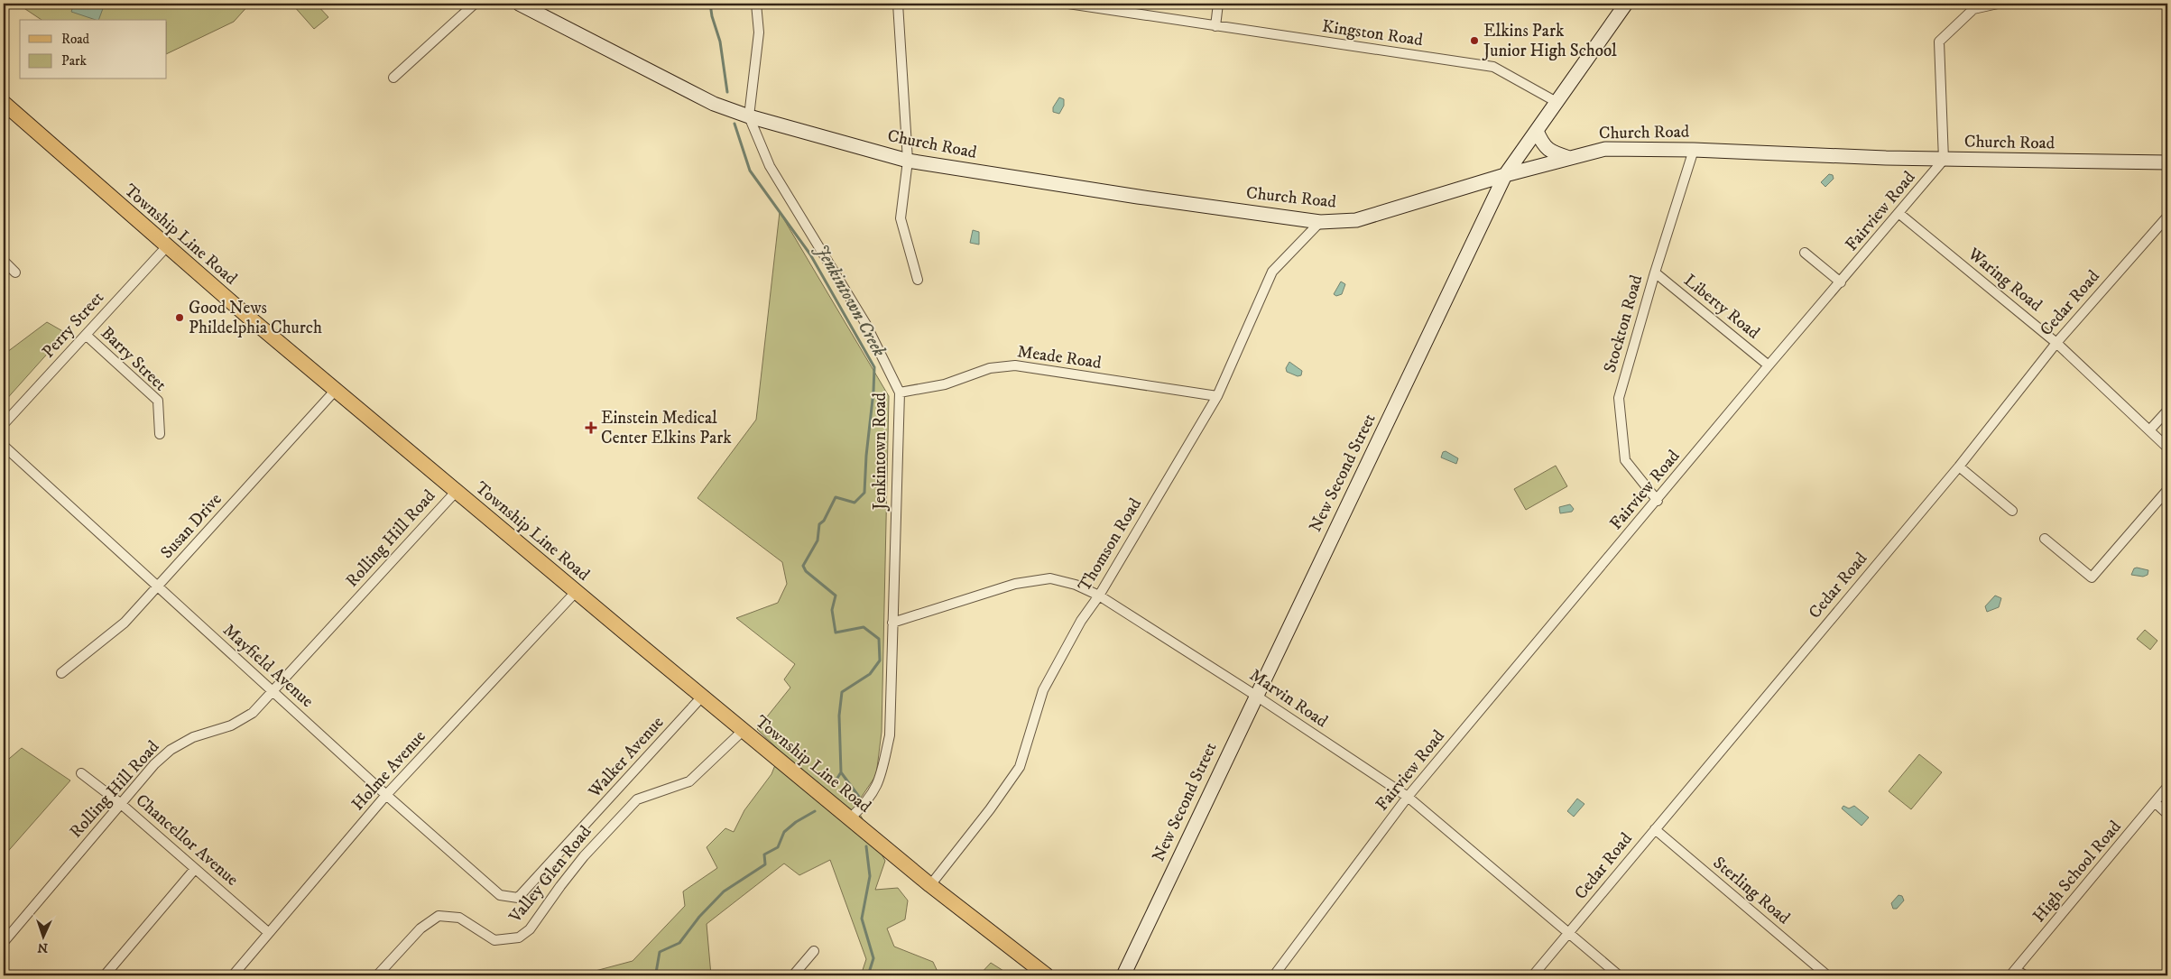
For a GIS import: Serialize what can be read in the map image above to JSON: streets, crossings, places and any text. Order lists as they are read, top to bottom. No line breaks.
{"streets":{"main road":["Township Line Road"],"street":["Kingston Road","Church Road","Fairview Road","Waring Road","Cedar Road","Liberty Road","Stockton Road","Perry Street","Meade Road","Barry Street","Jenkintown Road","New Second Street","Susan Drive","Rolling Hill Road","Thomson Road","Mayfield Avenue","Marvin Road","Walker Avenue","Holme Avenue","Chancellor Avenue","High School Road","Valley Glen Road","Sterling Road"]},"crossings":[["Kingston Road","New Second Street"],["Church Road","Fairview Road"],["Church Road","Stockton Road"],["Church Road","Jenkintown Road"],["Church Road","New Second Street"],["Church Road","Thomson Road"],["Fairview Road","Waring Road"],["Fairview Road","Liberty Road"],["Fairview Road","Stockton Road"],["Fairview Road","Marvin Road"],["Township Line Road","Perry Street"],["Township Line Road","Jenkintown Road"],["Township Line Road","Susan Drive"],["Township Line Road","Rolling Hill Road"],["Township Line Road","Thomson Road"],["Township Line Road","Walker Avenue"],["Township Line Road","Holme Avenue"],["Township Line Road","Valley Glen Road"],["Waring Road","Cedar Road"],["Cedar Road","Marvin Road"],["Cedar Road","Sterling Road"],["Liberty Road","Stockton Road"],["Perry Street","Barry Street"],["Meade Road","Jenkintown Road"],["Meade Road","Thomson Road"],["Jenkintown Road","Marvin Road"],["New Second Street","Marvin Road"],["Susan Drive","Mayfield Avenue"],["Rolling Hill Road","Mayfield Avenue"],["Rolling Hill Road","Chancellor Avenue"],["Thomson Road","Marvin Road"],["Mayfield Avenue","Walker Avenue"],["Mayfield Avenue","Holme Avenue"],["Holme Avenue","Chancellor Avenue"]],"water":["Jenkintown Creek"],"places":{"other":["Elkins Park Junior High School","Good News Phildelphia Church"],"health":["Einstein Medical Center Elkins Park"]},"legend":["Road","Park"],"north":"bottom"}
